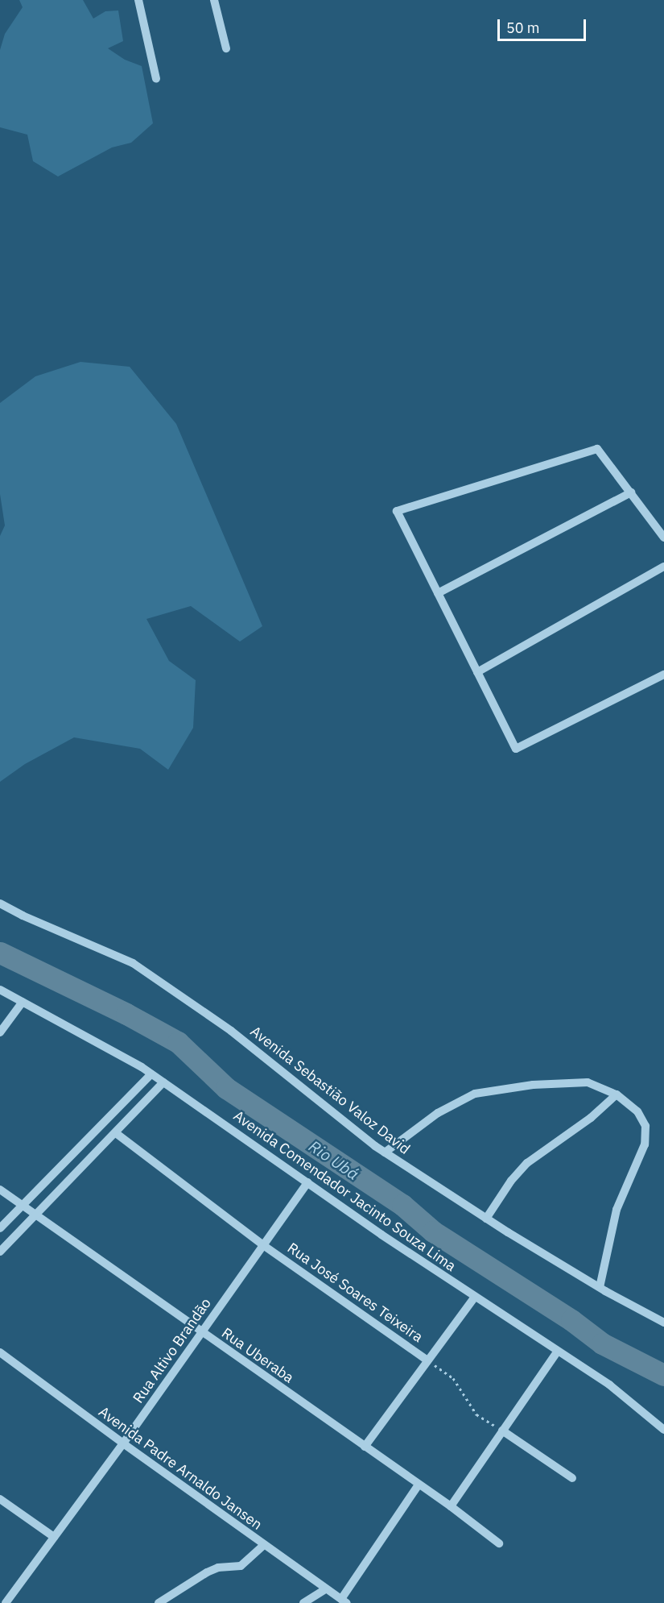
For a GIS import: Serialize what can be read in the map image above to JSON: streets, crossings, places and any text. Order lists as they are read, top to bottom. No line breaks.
{"streets":{"street":["Avenida Sebastião Valoz David","Avenida Comendador Jacinto Souza Lima","Rua José Soares Teixeira","Rua Altivo Brandão","Rua Uberaba","Avenida Padre Arnaldo Jansen"]},"crossings":[["Avenida Comendador Jacinto Souza Lima","Rua Altivo Brandão"],["Rua José Soares Teixeira","Rua Altivo Brandão"],["Rua Altivo Brandão","Rua Uberaba"],["Rua Altivo Brandão","Avenida Padre Arnaldo Jansen"]],"water":["Rio Ubá"],"scale_bar":"50 m"}
